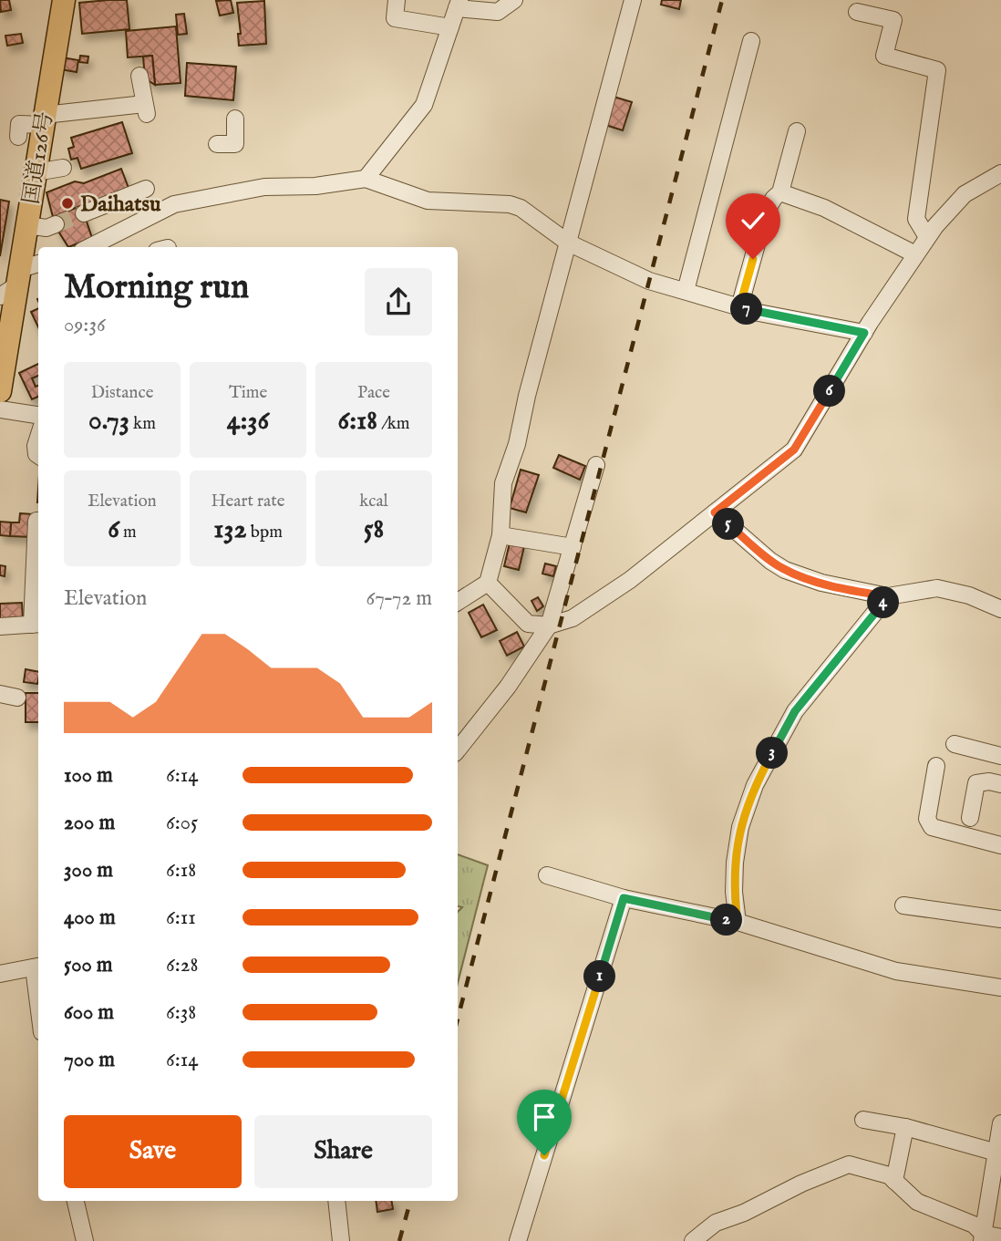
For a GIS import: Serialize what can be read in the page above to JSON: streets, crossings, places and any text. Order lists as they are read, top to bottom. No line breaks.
{"streets":{"highway":["国道126号"]},"places":["Daihatsu"],"page":{"heading":["Morning run","09:36"],"pins":["7","6","5","4","3","2","1"],"stats":[["Distance","0.73 km"],["Time","4:36"],["Pace","6:18 /km"],["Elevation","6 m"],["Heart rate","132 bpm"],["kcal","58"]],"chart":["Elevation","67–72 m"],"list":[{"name":"100 m","note":"6:14"},{"name":"200 m","note":"6:05"},{"name":"300 m","note":"6:18"},{"name":"400 m","note":"6:11"},{"name":"500 m","note":"6:28"},{"name":"600 m","note":"6:38"},{"name":"700 m","note":"6:14"}],"buttons":["Save","Share"]}}
